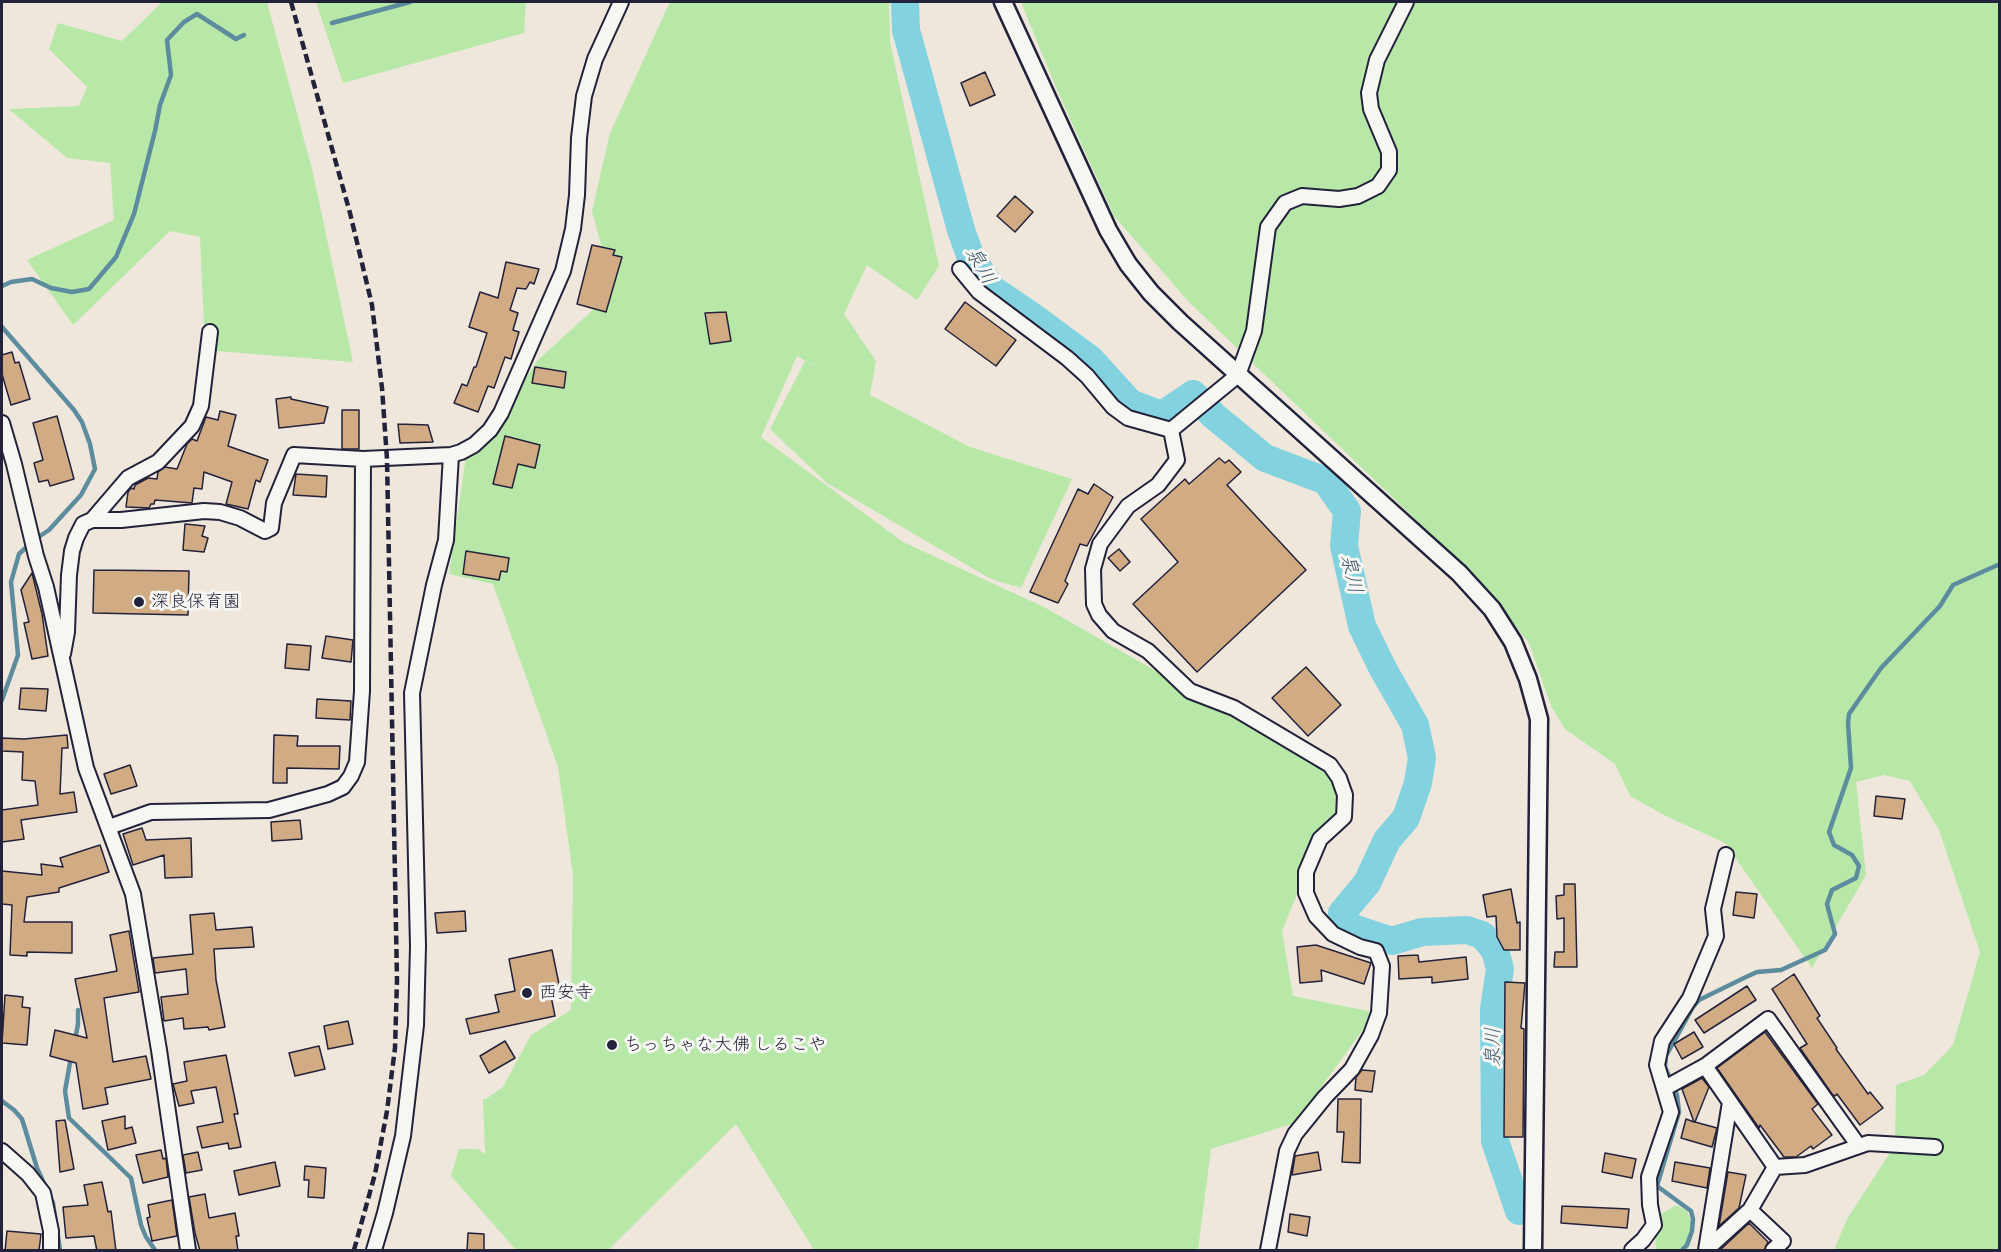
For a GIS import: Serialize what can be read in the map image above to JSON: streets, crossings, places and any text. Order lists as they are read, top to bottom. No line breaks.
{"water":["泉川"],"places":["深良保育園","西安寺","ちっちゃな大佛 しるこや"]}
